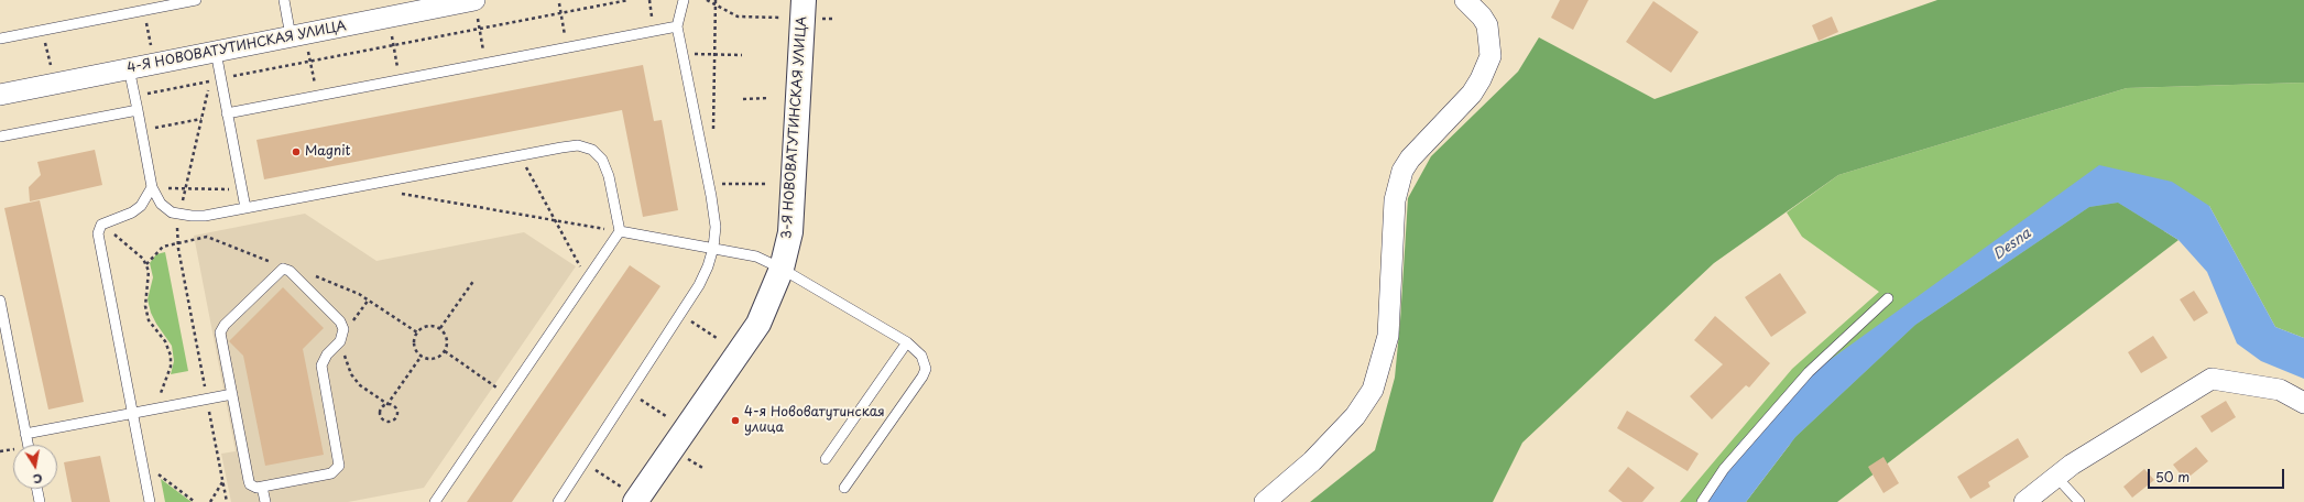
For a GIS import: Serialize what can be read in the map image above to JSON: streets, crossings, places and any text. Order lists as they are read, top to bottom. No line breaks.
{"streets":{"street":["4-Я НОВОВАТУТИНСКАЯ УЛИЦА","3-Я НОВОВАТУТИНСКАЯ УЛИЦА"]},"water":["Desna"],"places":["Magnit","4-я Нововатутинская улица"],"scale_bar":"50 m","north":"bottom"}
